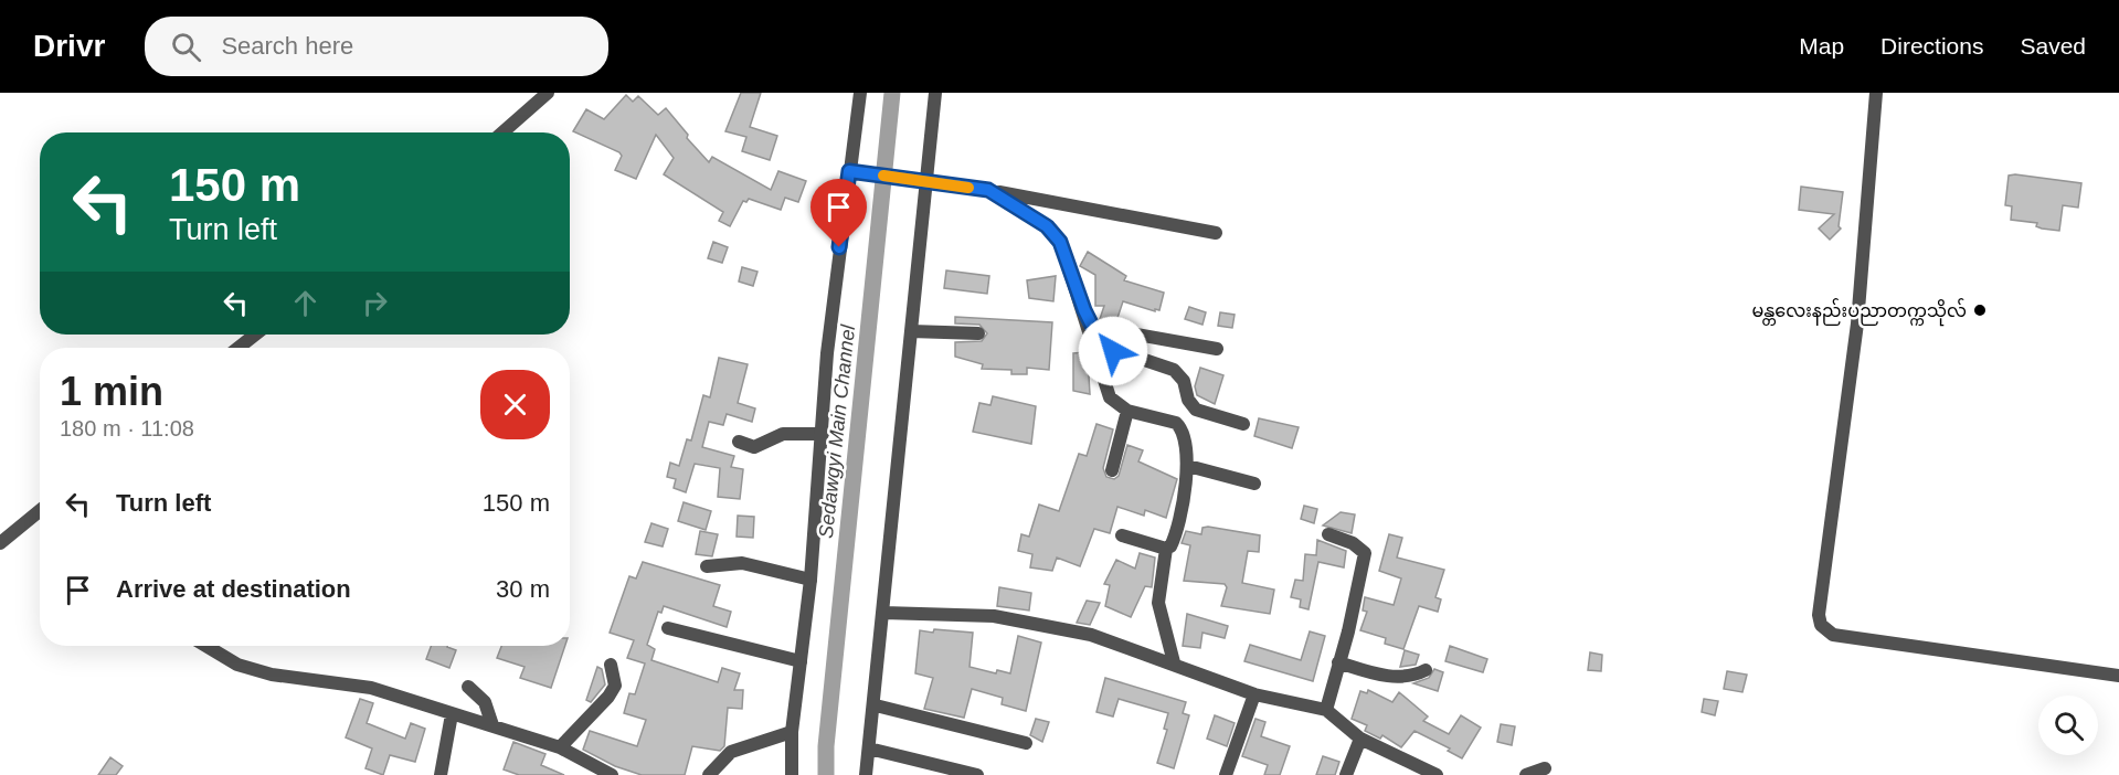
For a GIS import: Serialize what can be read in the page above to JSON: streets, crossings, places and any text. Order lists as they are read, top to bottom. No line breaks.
{"water":["Sedawgyi Main Channel"],"places":["မန္တလေးနည်းပညာတက္ကသိုလ်"],"page":{"header":"Drivr","search":"Search here","nav":["Map","Directions","Saved"],"turn":["150 m","Turn left"],"heading":["1 min","180 m · 11:08"],"list":[{"name":"Turn left","value":"150 m"},{"name":"Arrive at destination","value":"30 m"}]}}
